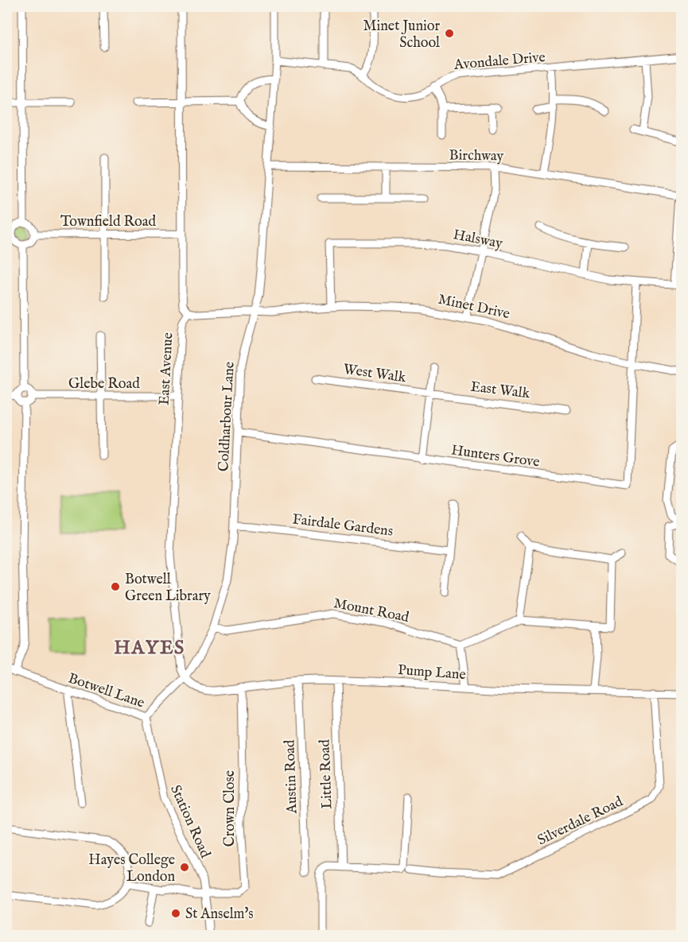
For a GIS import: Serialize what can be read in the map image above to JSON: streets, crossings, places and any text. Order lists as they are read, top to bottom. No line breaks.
{"streets":{"street":["Avondale Drive","Birchway","Townfield Road","Halsway","Minet Drive","East Avenue","West Walk","Glebe Road","East Walk","Coldharbour Lane","Hunters Grove","Fairdale Gardens","Mount Road","Pump Lane","Botwell Lane","Little Road","Austin Road","Crown Close","Silverdale Road","Station Road"]},"crossings":[["Avondale Drive","Coldharbour Lane"],["Birchway","Coldharbour Lane"],["Halsway","Minet Drive"],["Minet Drive","East Avenue"],["Minet Drive","Coldharbour Lane"],["Minet Drive","Hunters Grove"],["East Avenue","Glebe Road"],["East Avenue","Coldharbour Lane"],["East Avenue","Pump Lane"],["East Avenue","Botwell Lane"],["West Walk","East Walk"],["Coldharbour Lane","Hunters Grove"],["Coldharbour Lane","Fairdale Gardens"],["Coldharbour Lane","Mount Road"],["Coldharbour Lane","Pump Lane"],["Coldharbour Lane","Botwell Lane"],["Pump Lane","Botwell Lane"],["Pump Lane","Little Road"],["Pump Lane","Austin Road"],["Pump Lane","Crown Close"],["Pump Lane","Silverdale Road"],["Botwell Lane","Station Road"],["Crown Close","Station Road"]],"districts":["HAYES"],"places":["Minet Junior School","Botwell Green Library","Hayes College London","St Anselm's"]}
